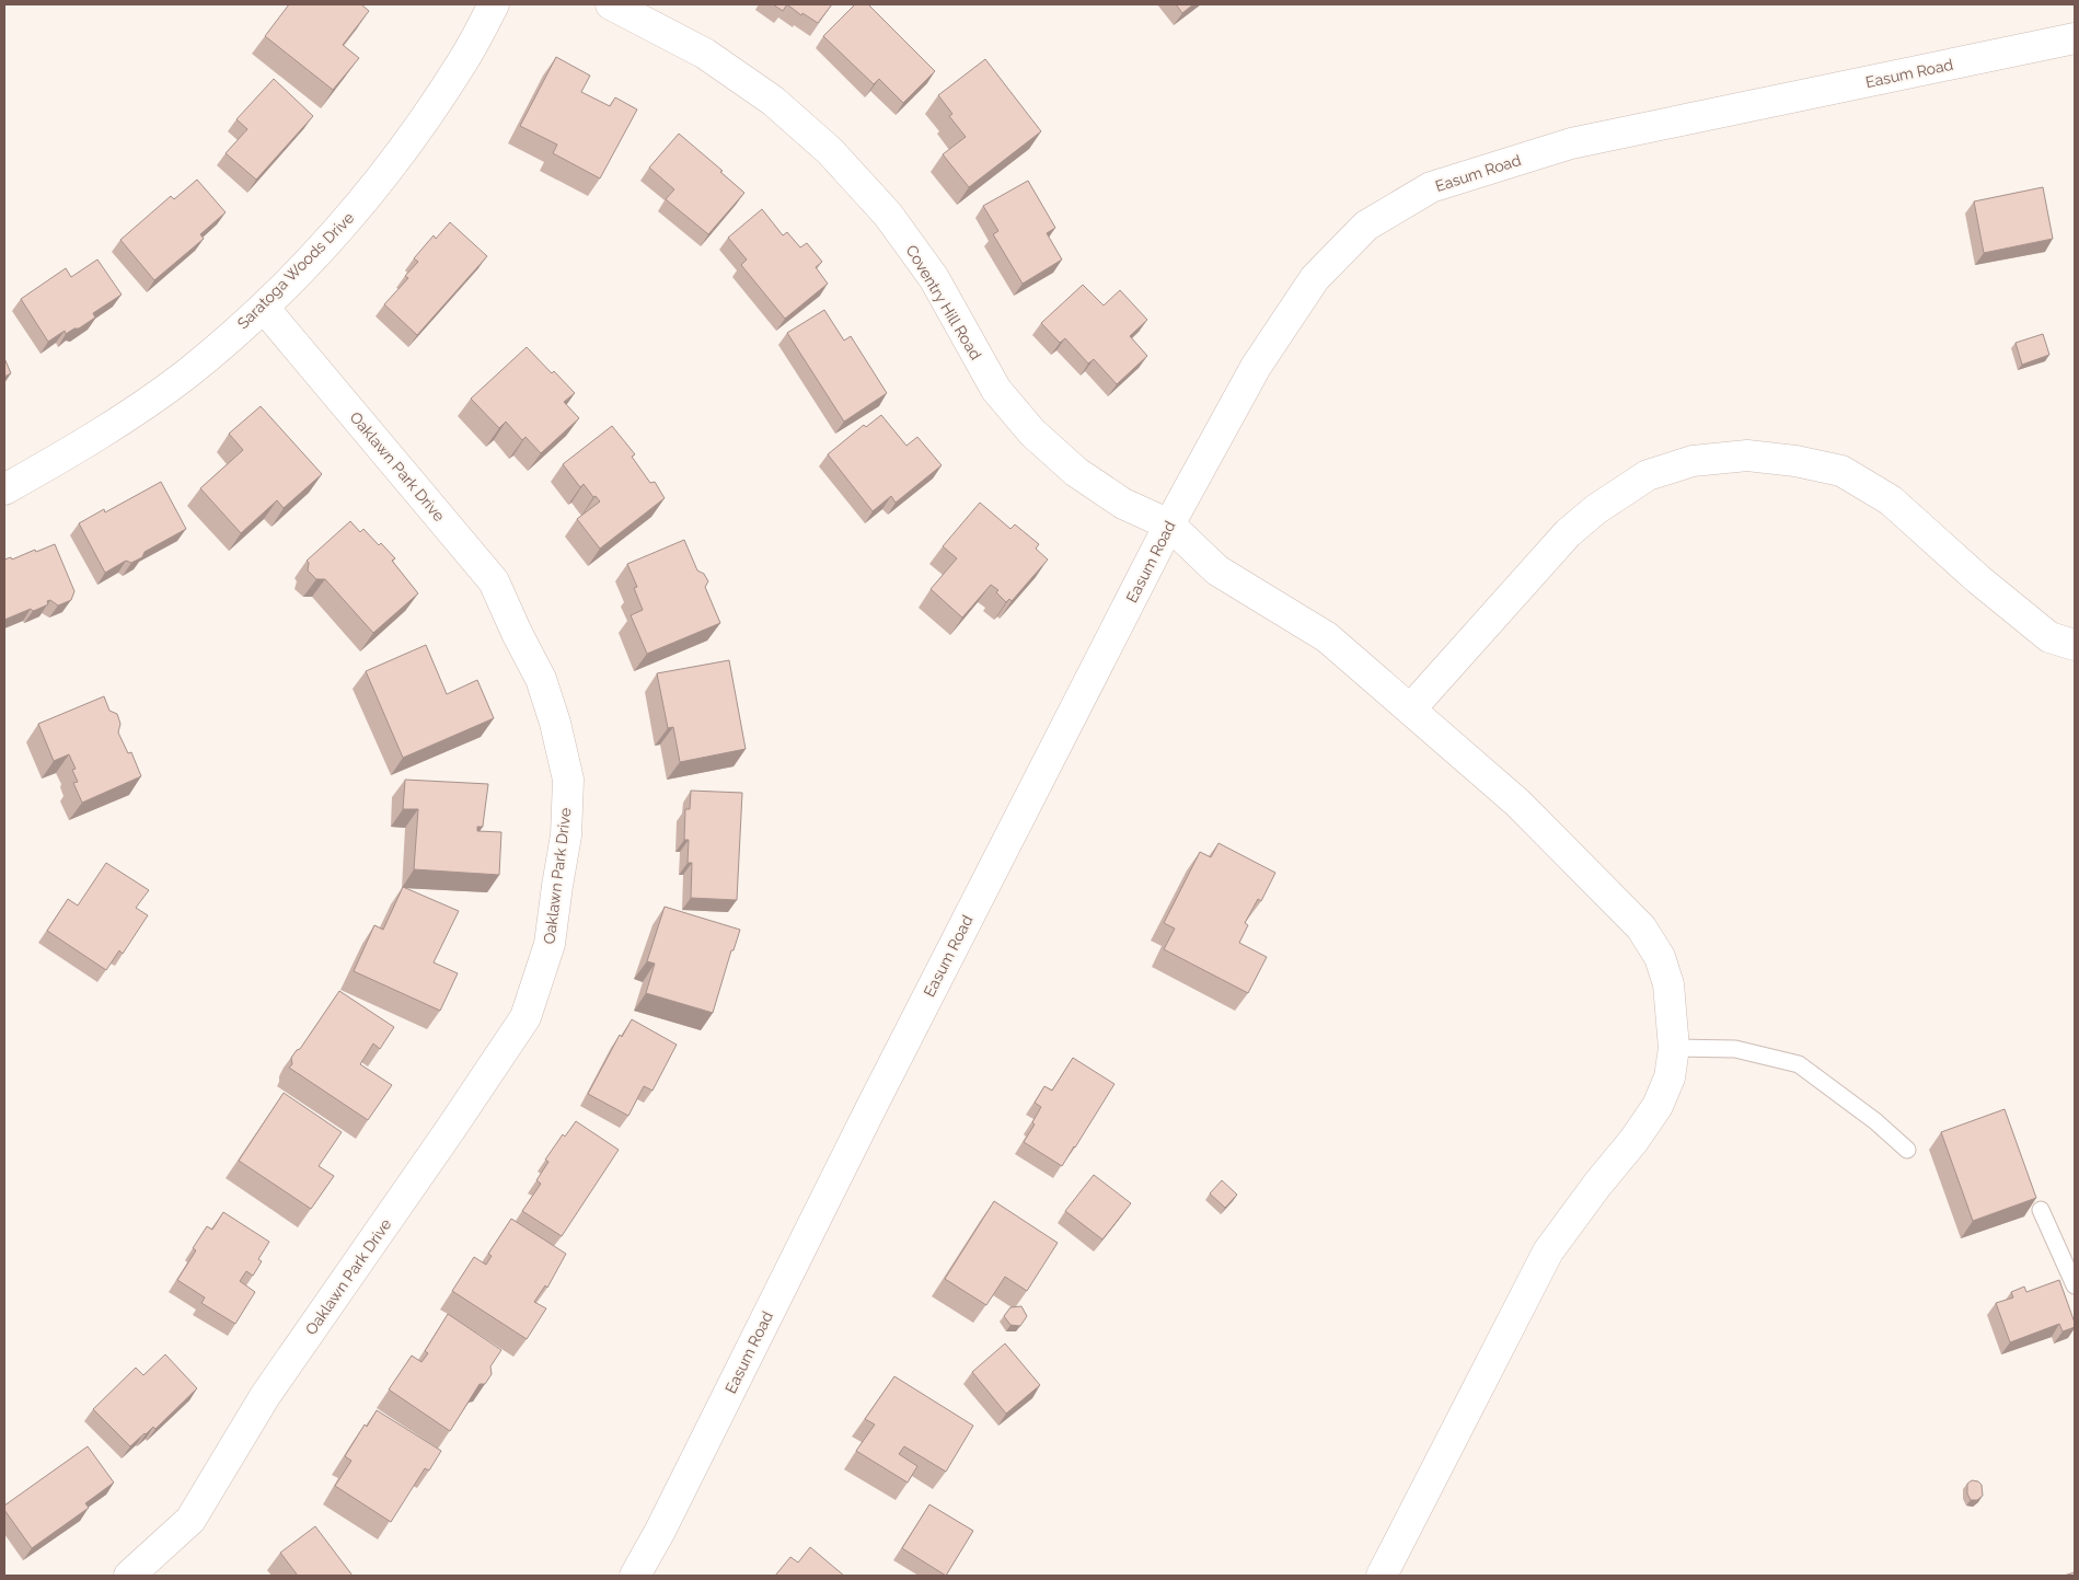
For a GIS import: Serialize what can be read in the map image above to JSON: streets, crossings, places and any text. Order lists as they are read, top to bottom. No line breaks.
{"streets":{"street":["Easum Road","Saratoga Woods Drive","Coventry Hill Road","Oaklawn Park Drive"]},"crossings":[["Easum Road","Coventry Hill Road"],["Saratoga Woods Drive","Oaklawn Park Drive"]]}
